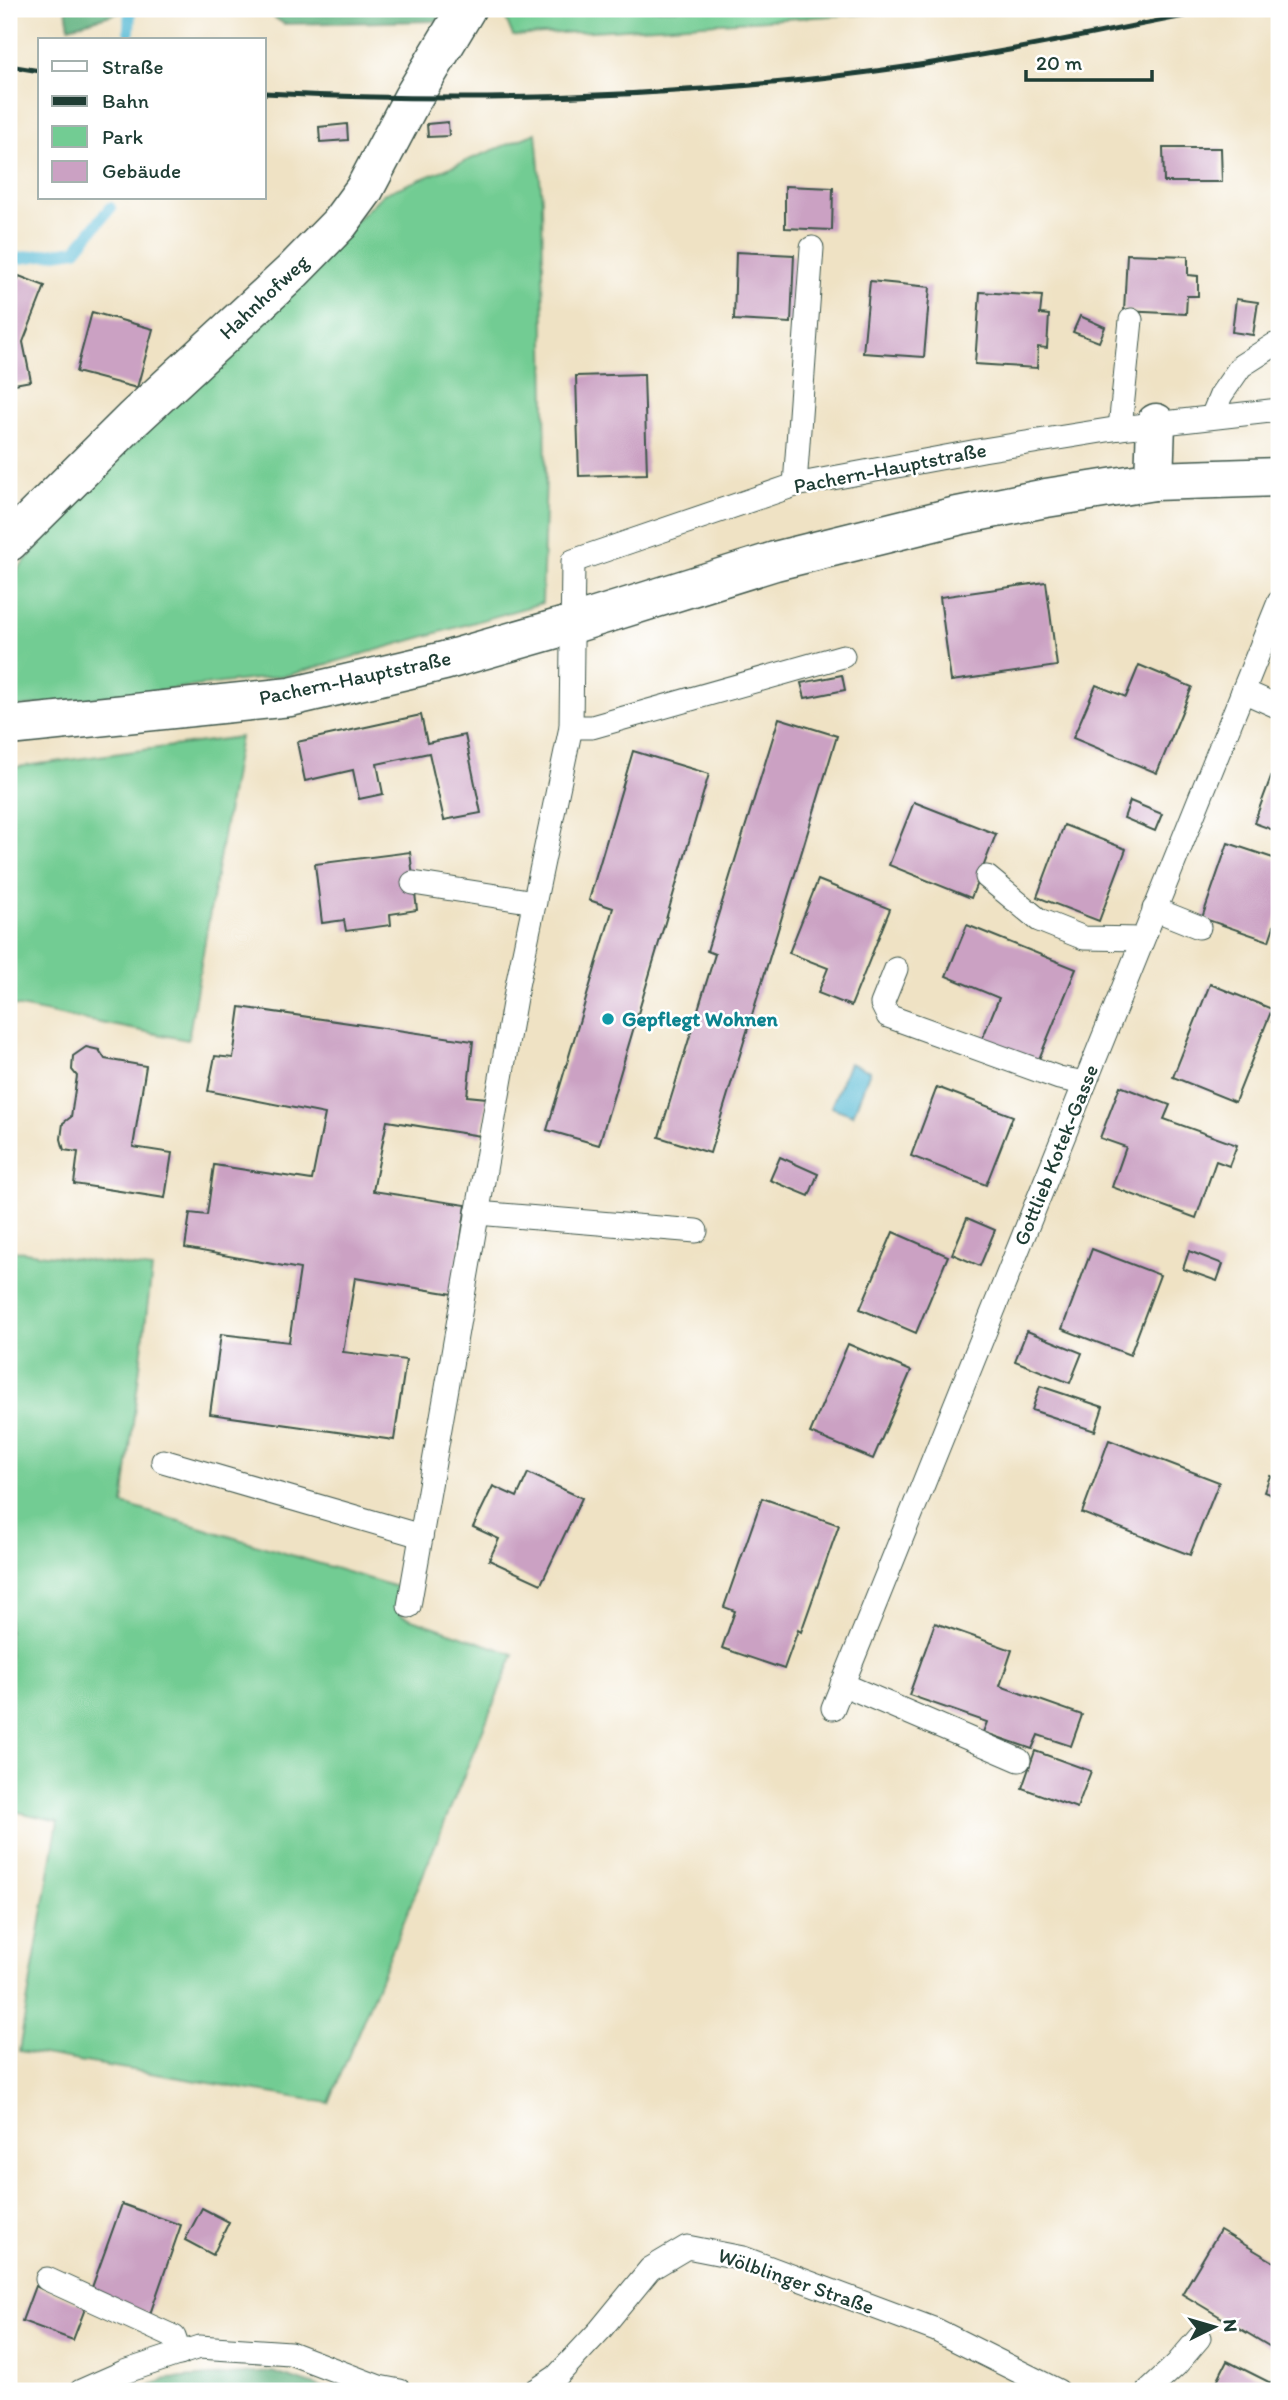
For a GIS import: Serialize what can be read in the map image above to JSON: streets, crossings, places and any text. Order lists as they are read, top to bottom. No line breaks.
{"streets":{"main road":["Hahnhofweg","Pachern-Hauptstraße"],"lane":["Gottlieb Kotek-Gasse","Wölblinger Straße"]},"places":["Gepflegt Wohnen"],"legend":["Straße","Bahn","Park","Gebäude"],"scale_bar":"20 m","north":"right"}
